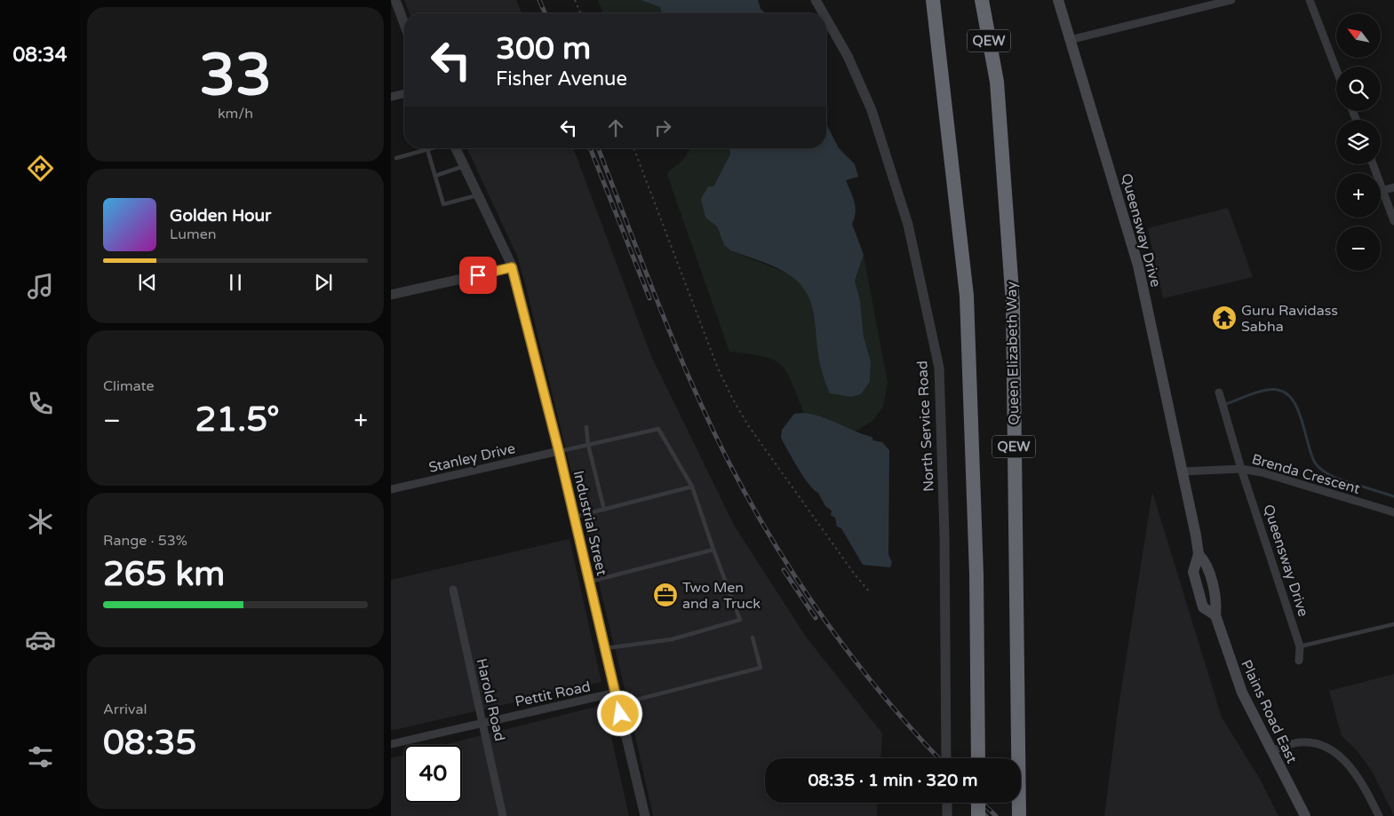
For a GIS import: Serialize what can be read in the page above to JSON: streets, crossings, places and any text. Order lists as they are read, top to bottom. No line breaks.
{"streets":{"highway":["QEW","Queen Elizabeth Way"],"main road":["Queensway Drive","Plains Road East"],"street":["North Service Road","Stanley Drive","Brenda Crescent","Industrial Street","Pettit Road","Harold Road"]},"crossings":[["Queensway Drive","Brenda Crescent"],["Queensway Drive","Plains Road East"],["Stanley Drive","Industrial Street"],["Brenda Crescent","Plains Road East"],["Industrial Street","Pettit Road"],["Pettit Road","Harold Road"]],"places":{"temple":["Guru Ravidass Sabha"],"office":["Two Men and a Truck"]},"north":"top left","page":{"tabs":"08:34","tile":[["33","km/h"],"Climate",["Range · 53%","265 km"],["Arrival","08:35"]],"map_buttons":["+","−"],"turn":["300 m","Fisher Avenue"],"song":["Golden Hour","Lumen"],"heat":["−","21.5°","+"],"limit":"40","trip":"08:35 · 1 min · 320 m"}}
